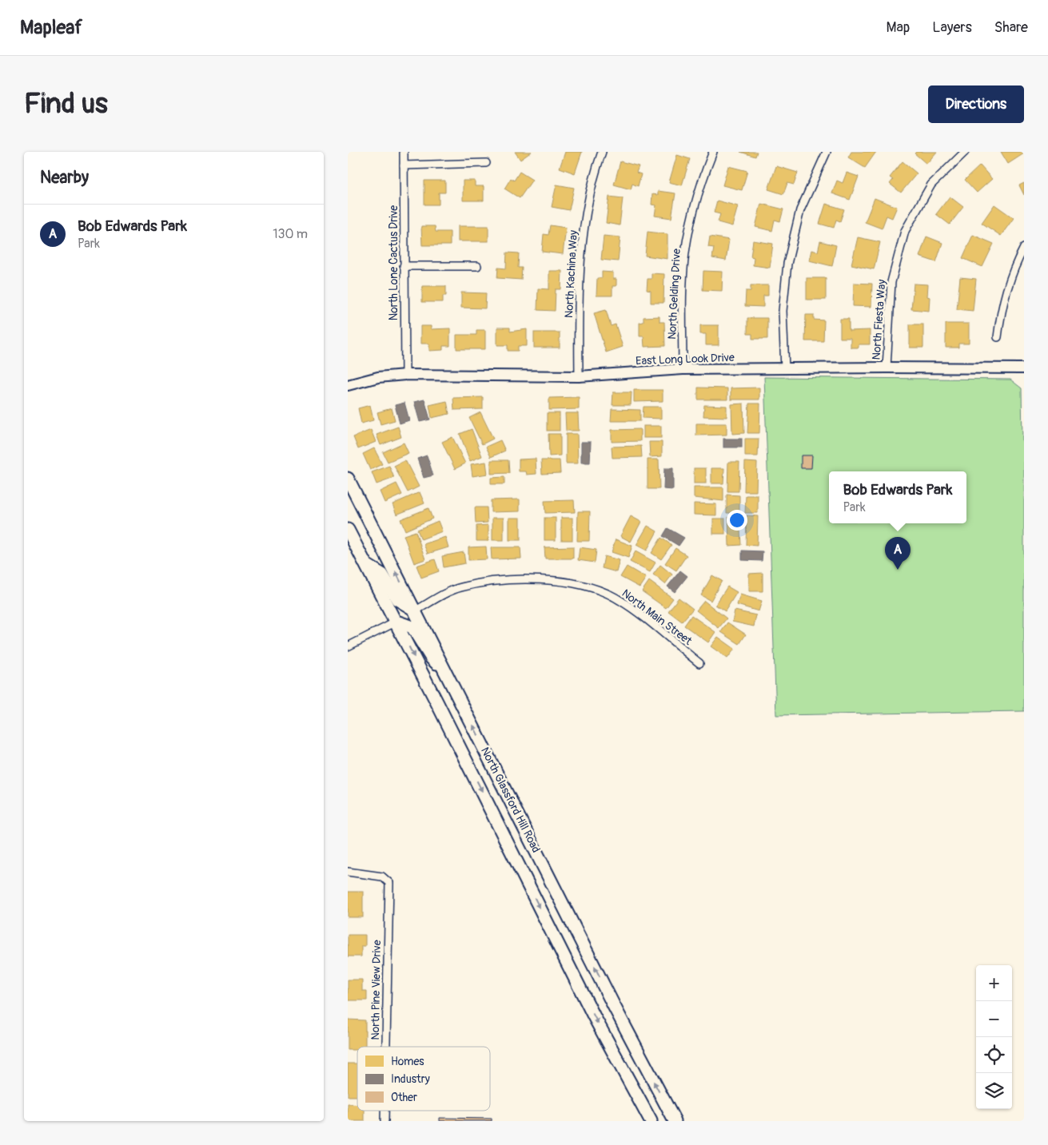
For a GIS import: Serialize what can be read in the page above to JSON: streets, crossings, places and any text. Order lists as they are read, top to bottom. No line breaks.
{"streets":{"main road":["North Glassford Hill Road"],"street":["North Lone Cactus Drive","North Kachina Way","North Gelding Drive","North Fiesta Way","East Long Look Drive","North Main Street","North Pine View Drive"]},"crossings":[["North Lone Cactus Drive","East Long Look Drive"],["North Kachina Way","East Long Look Drive"],["North Gelding Drive","East Long Look Drive"],["North Fiesta Way","East Long Look Drive"],["North Main Street","North Glassford Hill Road"]],"legend":["Homes","Industry","Other"],"page":{"header":"Mapleaf","nav":["Map","Layers","Share"],"buttons":"Directions","title":"Find us","heading":"Nearby","list":[{"mark":"A","name":"Bob Edwards Park","note":"Park","value":"130 m"}],"popup":["Bob Edwards Park","Park"],"pins":"A","map_buttons":["+","−"]}}
